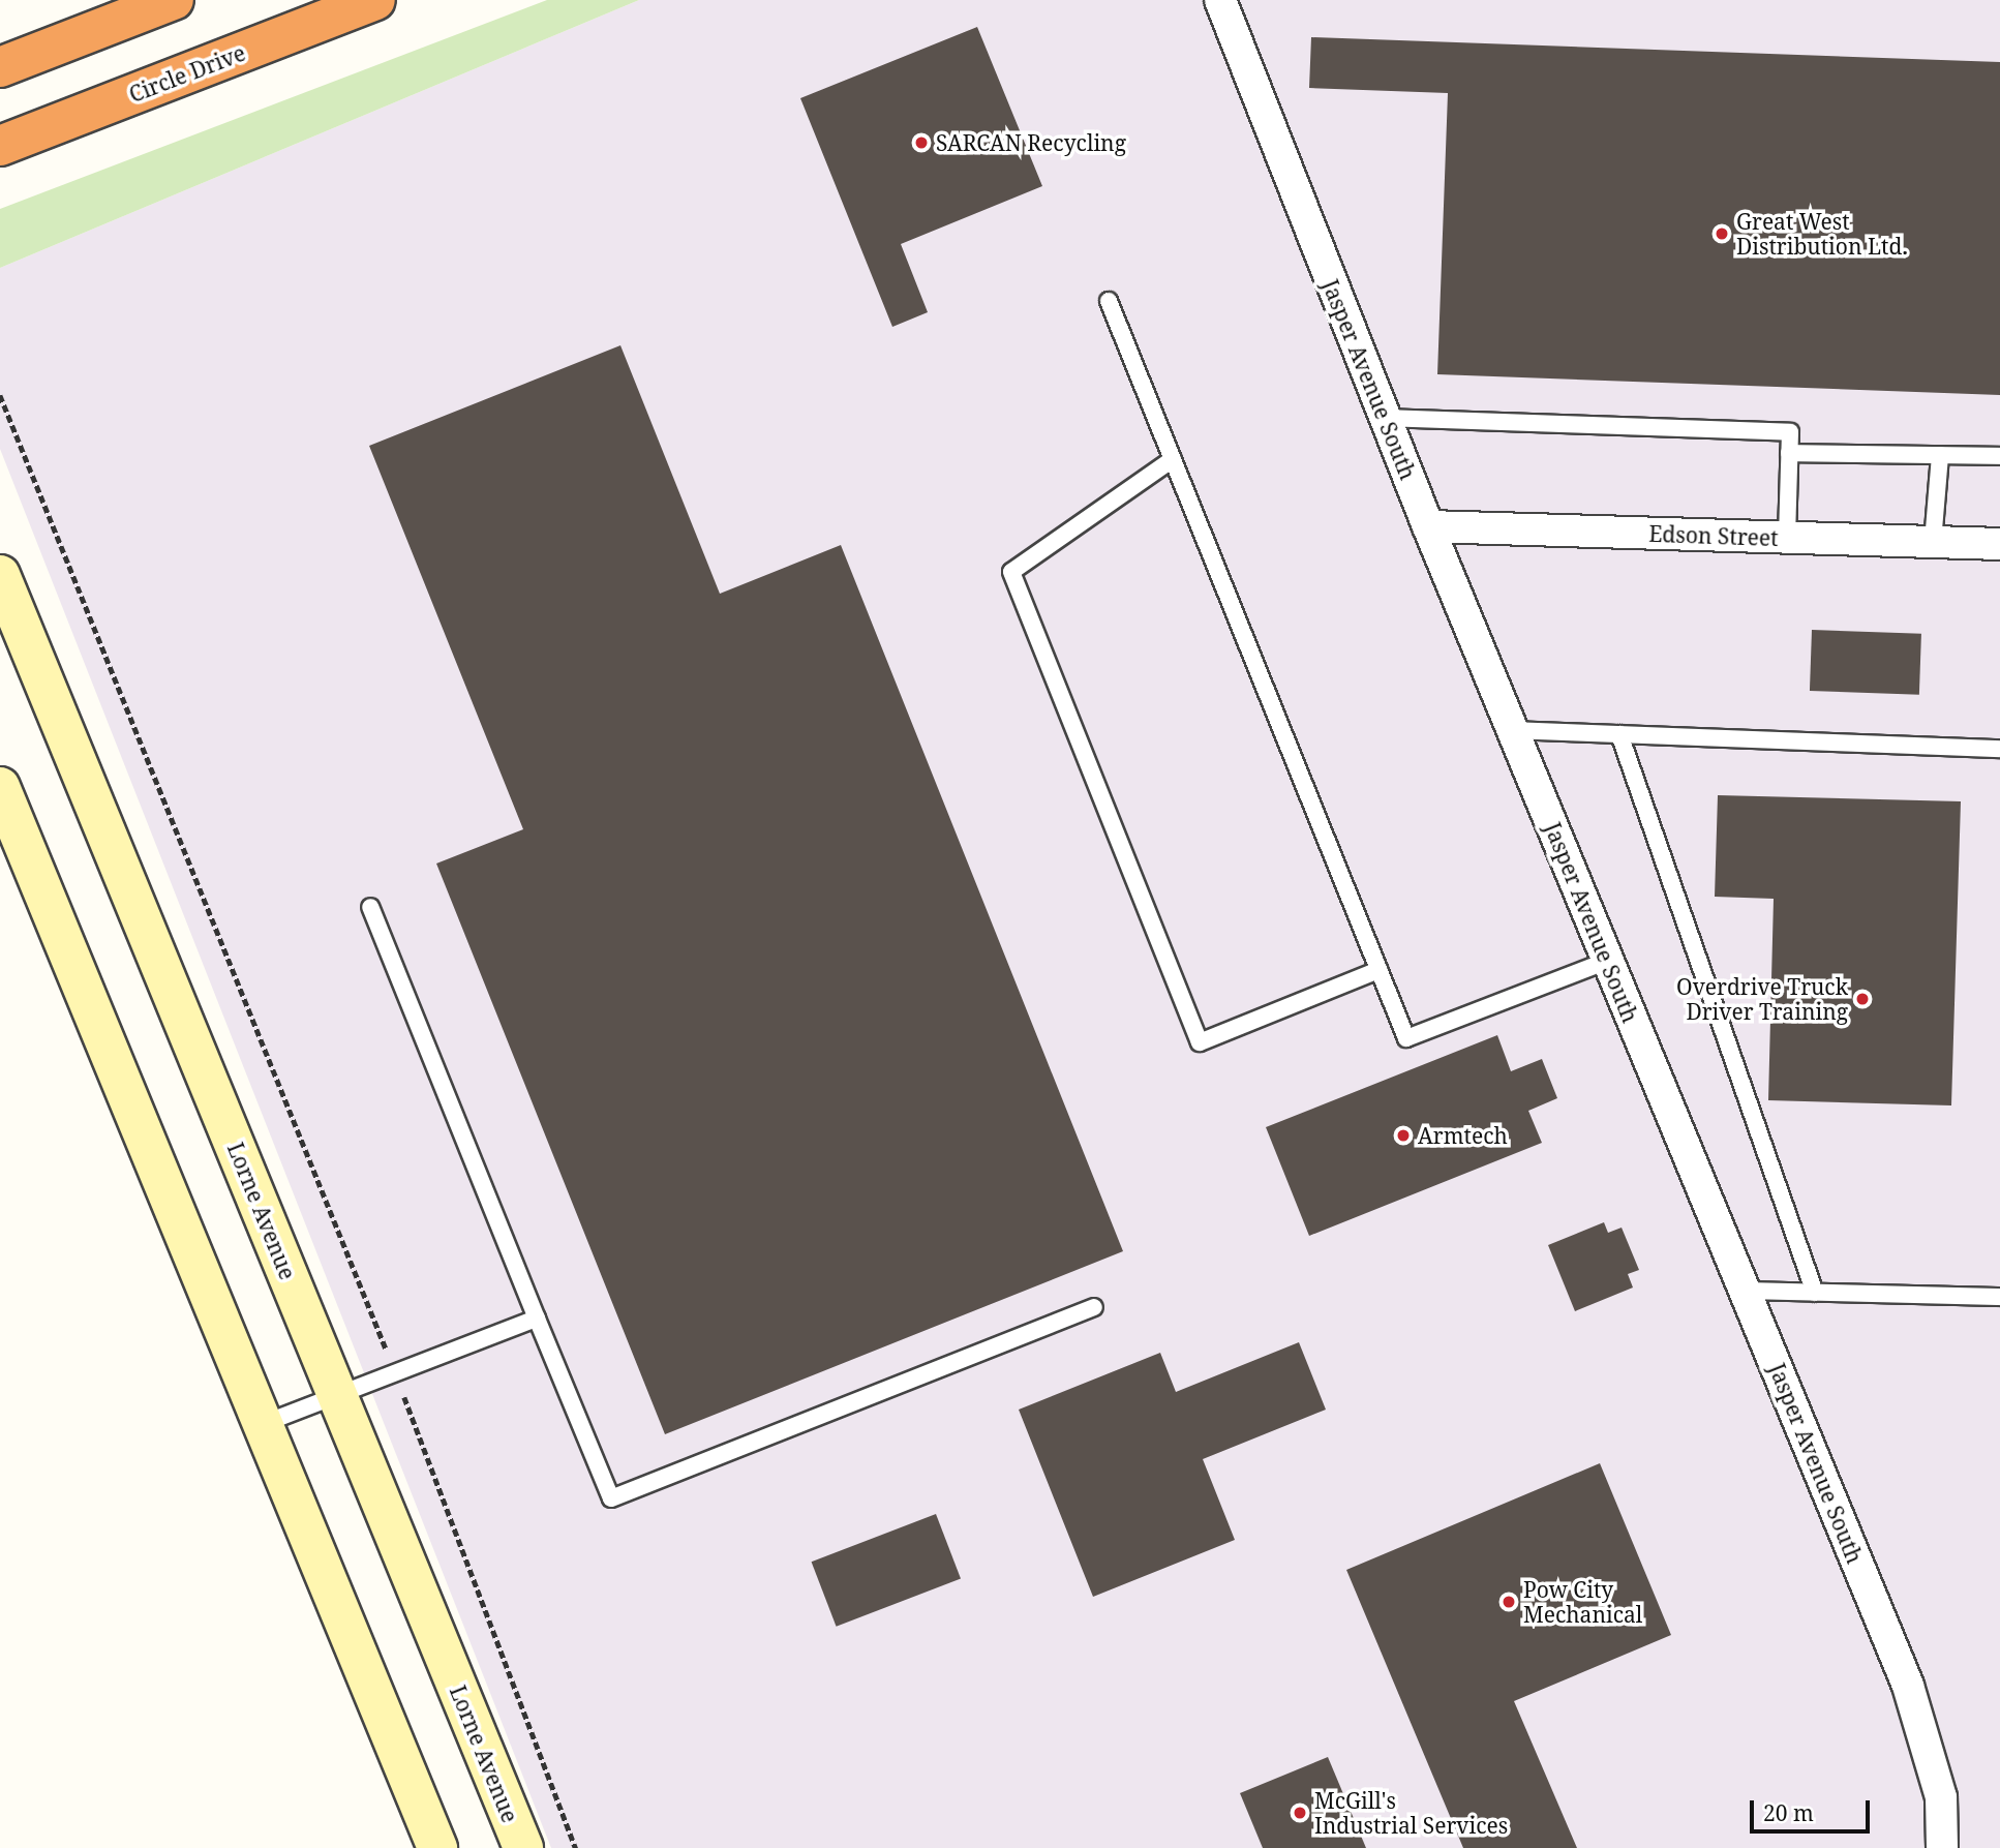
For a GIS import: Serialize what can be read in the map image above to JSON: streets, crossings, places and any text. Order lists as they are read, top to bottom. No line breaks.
{"streets":{"highway":["Circle Drive"],"main road":["Lorne Avenue"],"street":["Jasper Avenue South","Edson Street"]},"crossings":[["Jasper Avenue South","Edson Street"]],"places":["SARCAN Recycling","Great West Distribution Ltd.","Overdrive Truck Driver Training","Armtech","Pow City Mechanical","McGill's Industrial Services"],"scale_bar":"20 m"}
